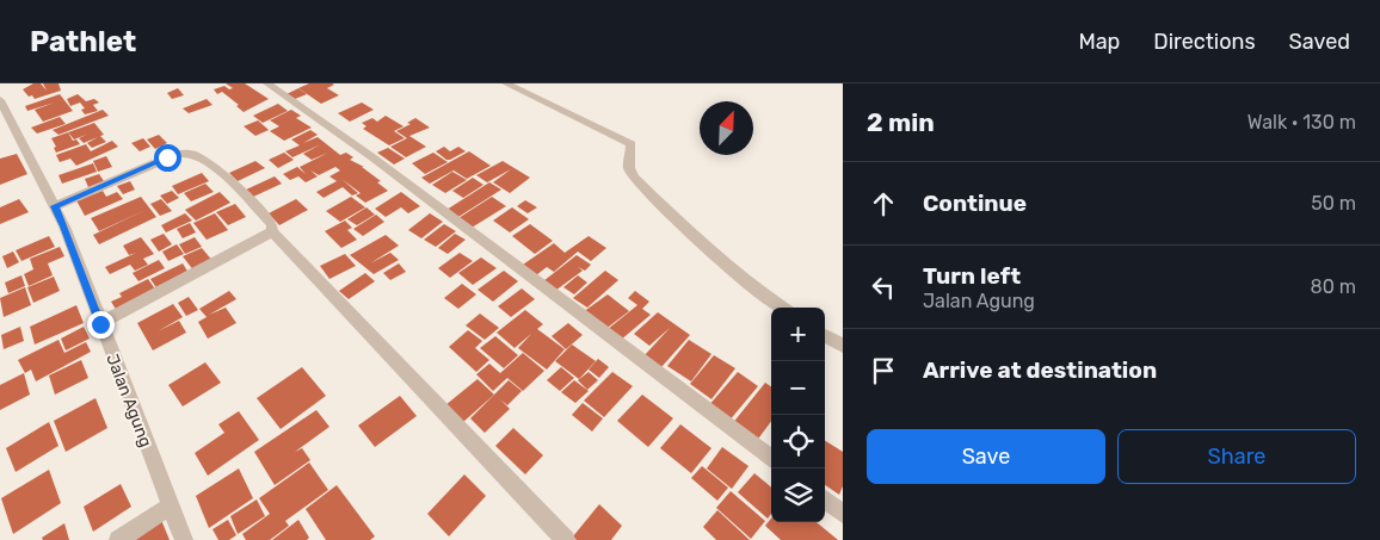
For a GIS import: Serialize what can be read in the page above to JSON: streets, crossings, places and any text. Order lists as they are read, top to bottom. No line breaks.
{"streets":{"street":["Jalan Agung"]},"north":"top right","page":{"header":"Pathlet","nav":["Map","Directions","Saved"],"heading":["2 min","Walk · 130 m"],"list":[["Continue","50 m"],["Turn left","Jalan Agung","80 m"],"Arrive at destination"],"map_buttons":["+","−"],"buttons":["Save","Share"]}}
